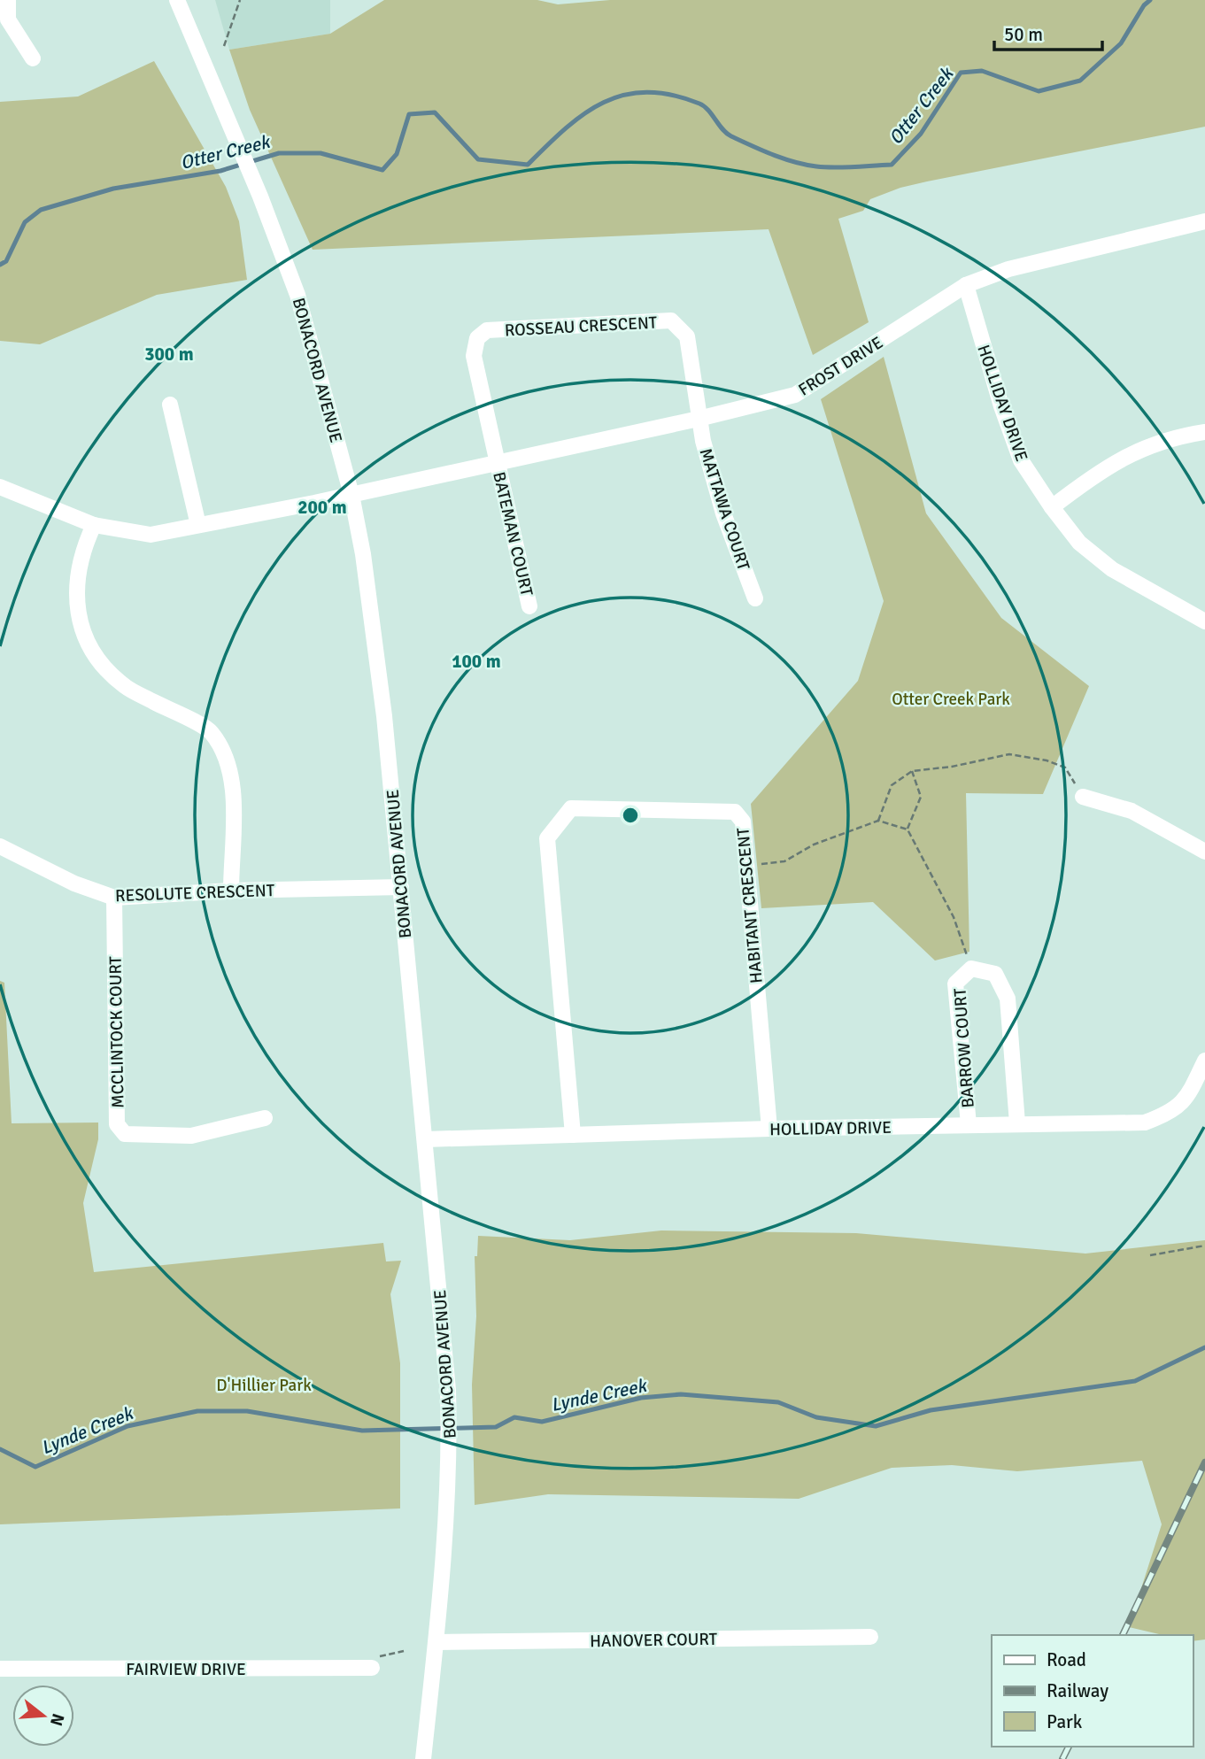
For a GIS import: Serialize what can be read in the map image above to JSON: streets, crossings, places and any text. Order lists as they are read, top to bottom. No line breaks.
{"streets":{"street":["ROSSEAU CRESCENT","FROST DRIVE","BONACORD AVENUE","HOLLIDAY DRIVE","MATTAWA COURT","BATEMAN COURT","RESOLUTE CRESCENT","HABITANT CRESCENT","MCCLINTOCK COURT","BARROW COURT","HANOVER COURT","FAIRVIEW DRIVE"]},"crossings":[["ROSSEAU CRESCENT","FROST DRIVE"],["ROSSEAU CRESCENT","MATTAWA COURT"],["ROSSEAU CRESCENT","BATEMAN COURT"],["FROST DRIVE","BONACORD AVENUE"],["FROST DRIVE","HOLLIDAY DRIVE"],["FROST DRIVE","MATTAWA COURT"],["FROST DRIVE","BATEMAN COURT"],["BONACORD AVENUE","HOLLIDAY DRIVE"],["BONACORD AVENUE","RESOLUTE CRESCENT"],["BONACORD AVENUE","HANOVER COURT"],["HOLLIDAY DRIVE","HABITANT CRESCENT"],["HOLLIDAY DRIVE","BARROW COURT"],["RESOLUTE CRESCENT","MCCLINTOCK COURT"]],"water":["Otter Creek","Lynde Creek"],"parks":["Otter Creek Park","D'Hillier Park"],"legend":["Road","Railway","Park"],"scale_bar":"50 m","north":"right","rings":["300 m","200 m","100 m"]}
